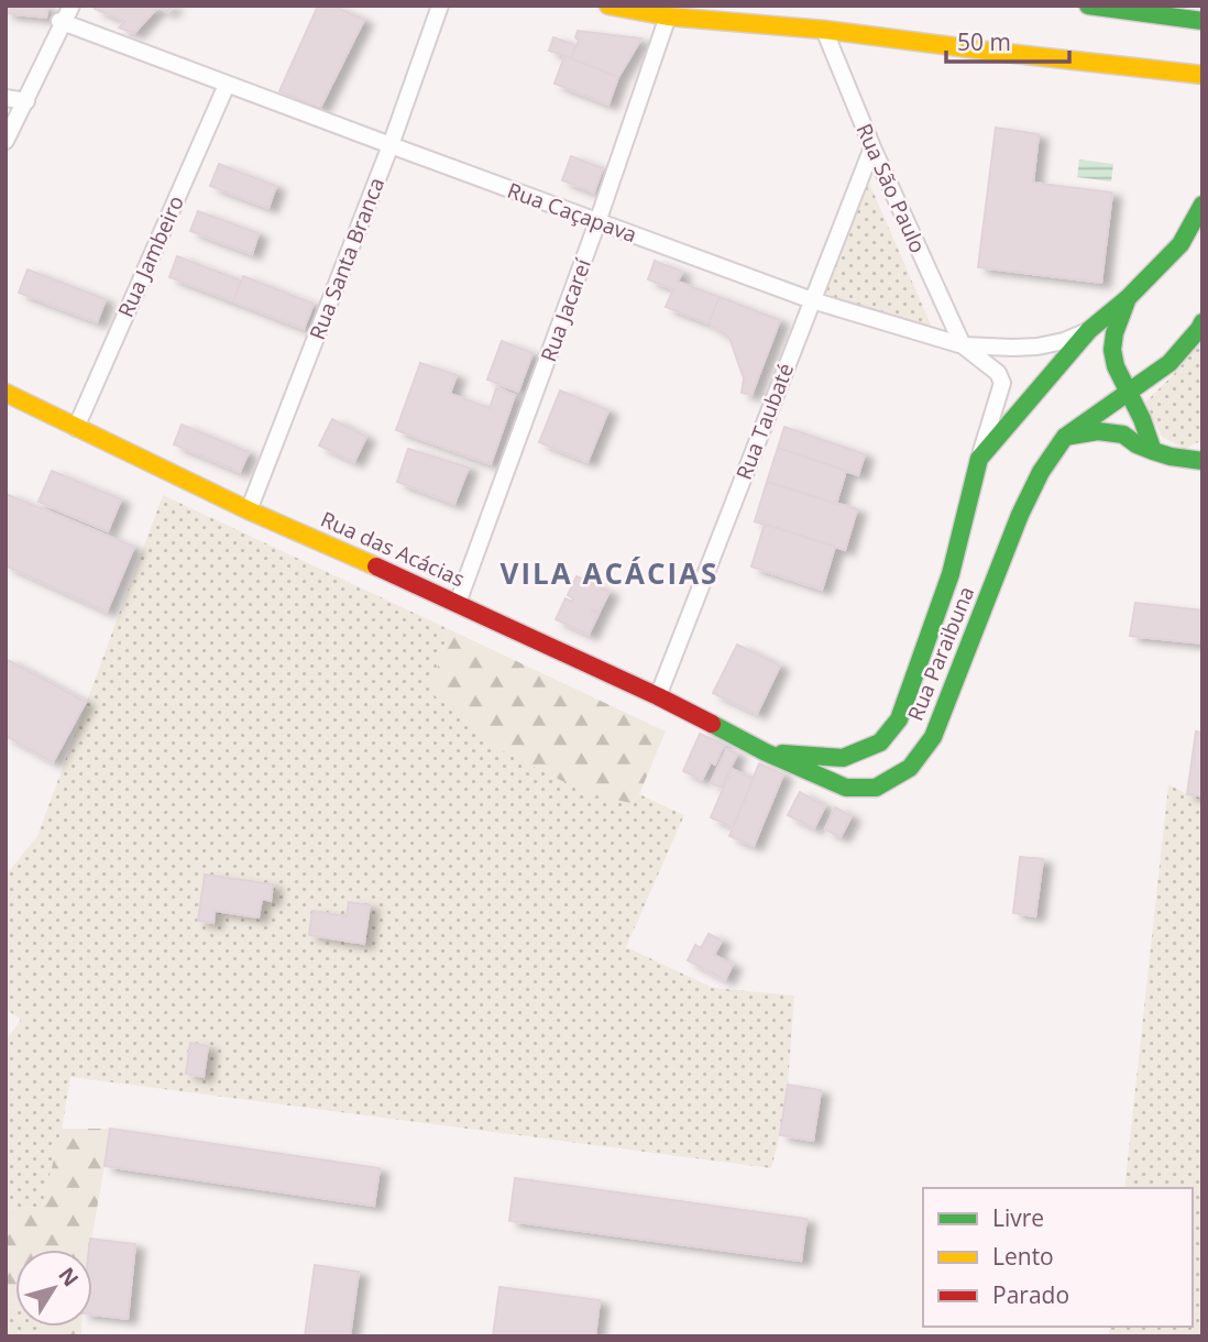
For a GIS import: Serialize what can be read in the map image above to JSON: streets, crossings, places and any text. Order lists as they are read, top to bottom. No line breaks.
{"streets":{"main road":["Rua das Acácias","Rua Paraibuna"],"street":["Rua São Paulo","Rua Caçapava","Rua Jambeiro","Rua Santa Branca","Rua Jacareí","Rua Taubaté"]},"crossings":[["Rua São Paulo","Rua Caçapava"],["Rua São Paulo","Rua Taubaté"],["Rua São Paulo","Rua Paraibuna"],["Rua Caçapava","Rua Jambeiro"],["Rua Caçapava","Rua Santa Branca"],["Rua Caçapava","Rua Jacareí"],["Rua Caçapava","Rua Taubaté"],["Rua Caçapava","Rua Paraibuna"],["Rua Jambeiro","Rua das Acácias"],["Rua Santa Branca","Rua das Acácias"],["Rua Jacareí","Rua das Acácias"],["Rua Taubaté","Rua das Acácias"],["Rua das Acácias","Rua Paraibuna"]],"districts":["VILA ACÁCIAS"],"legend":["Livre","Lento","Parado"],"scale_bar":"50 m","north":"top right"}
